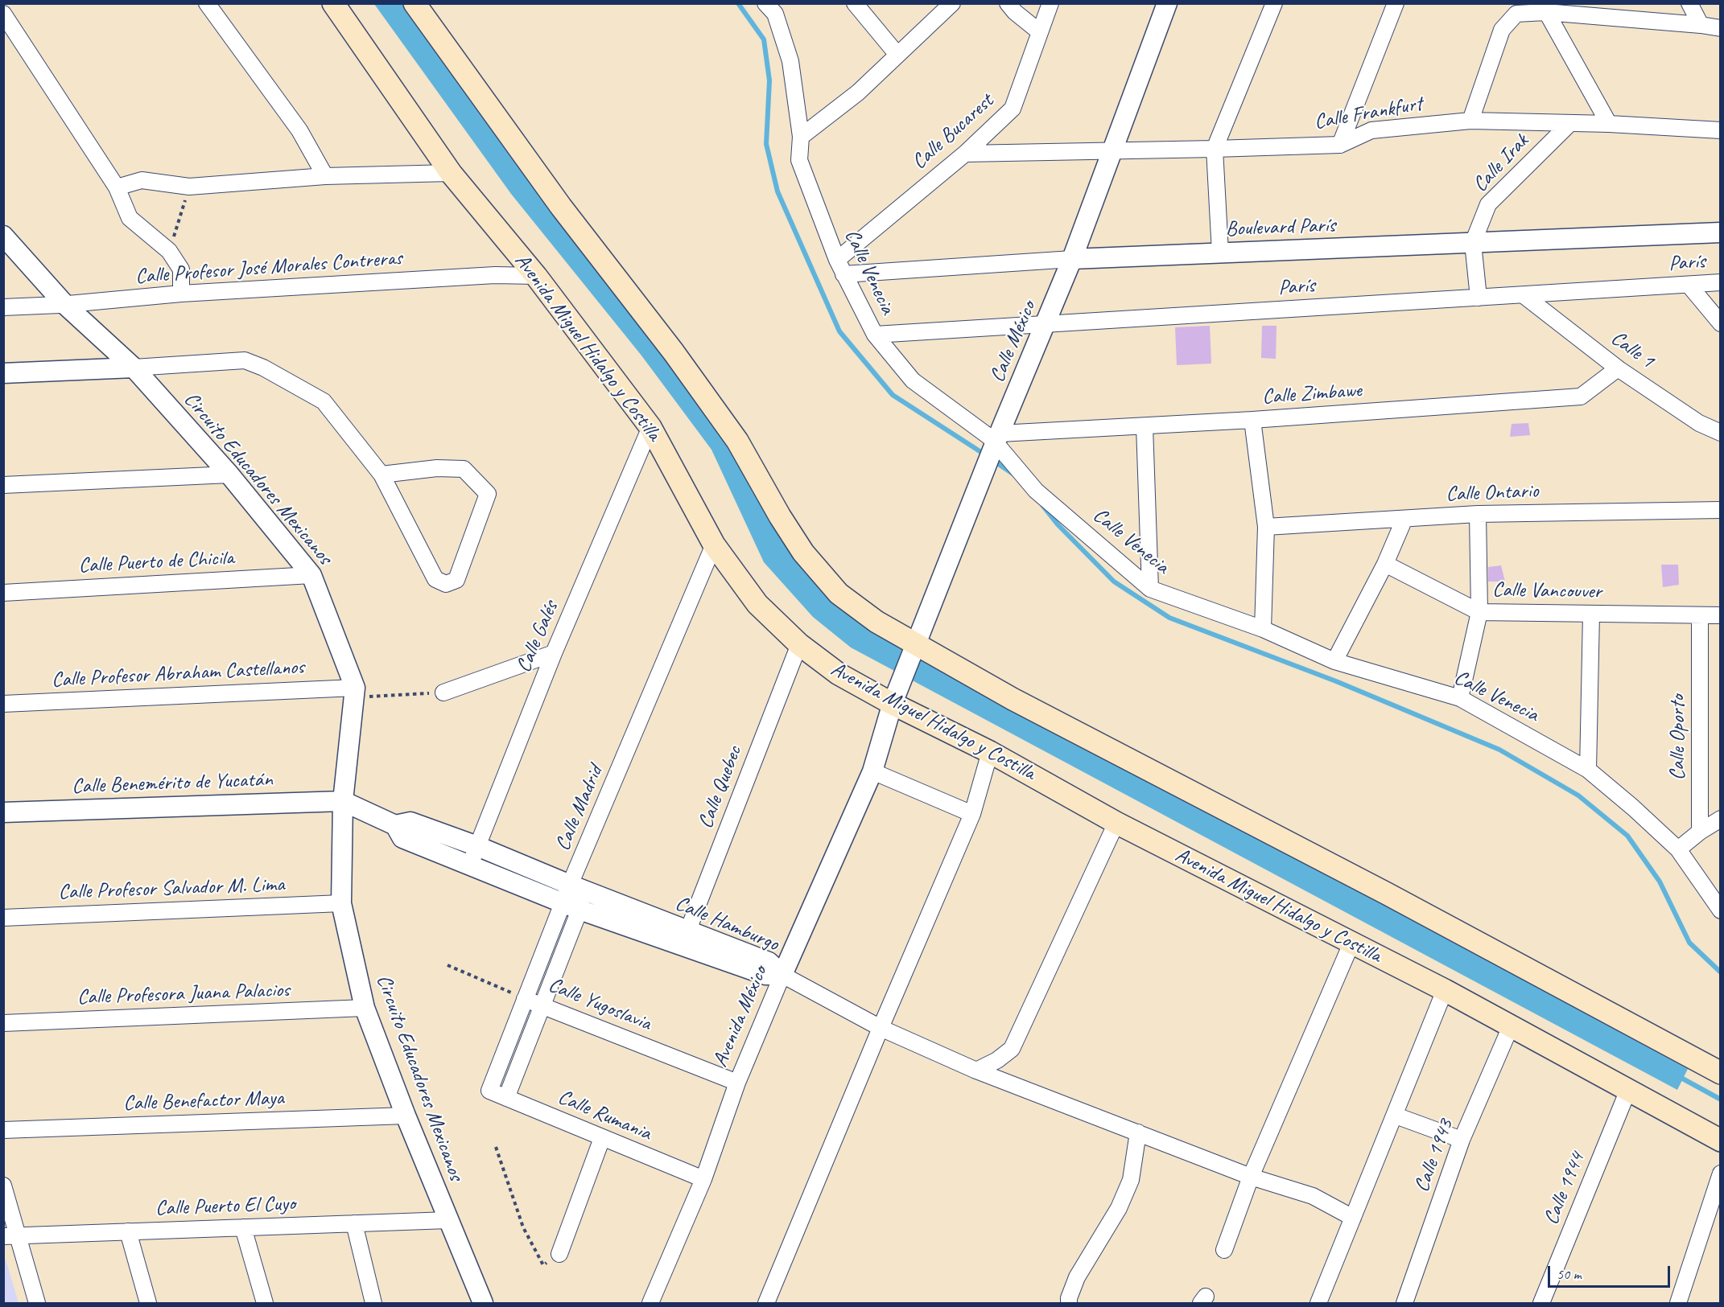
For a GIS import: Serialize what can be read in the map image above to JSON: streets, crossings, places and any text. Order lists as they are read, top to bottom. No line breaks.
{"streets":{"main road":["Avenida Miguel Hidalgo y Costilla"],"street":["Calle Frankfurt","Calle Bucarest","Calle Irak","Boulevard París","París","Calle Profesor José Morales Contreras","Calle Venecia","Calle México","Calle 1","Calle Zimbawe","Circuito Educadores Mexicanos","Calle Ontario","Calle Puerto de Chicila","Calle Vancouver","Calle Galés","Calle Profesor Abraham Castellanos","Calle Oporto","Calle Benemérito de Yucatán","Calle Quebec","Calle Madrid","Calle Profesor Salvador M. Lima","Calle Hamburgo","Calle Profesora Juana Palacios","Calle Yugoslavia","Avenida México","Calle Benefactor Maya","Calle Rumania","Calle 1943","Calle 1944","Calle Puerto El Cuyo"]},"crossings":[["Calle Frankfurt","Calle Bucarest"],["Calle Frankfurt","Calle Irak"],["Calle Frankfurt","Calle México"],["Calle Bucarest","Calle Venecia"],["Calle Irak","Boulevard París"],["Calle Irak","París"],["Boulevard París","Calle Venecia"],["Boulevard París","Calle México"],["París","Calle Venecia"],["París","Calle México"],["París","Calle 1"],["Calle Profesor José Morales Contreras","Avenida Miguel Hidalgo y Costilla"],["Calle Profesor José Morales Contreras","Circuito Educadores Mexicanos"],["Calle Venecia","Calle México"],["Calle Venecia","Calle Zimbawe"],["Calle México","Avenida Miguel Hidalgo y Costilla"],["Calle México","Calle Zimbawe"],["Calle México","Avenida México"],["Avenida Miguel Hidalgo y Costilla","Calle Galés"],["Avenida Miguel Hidalgo y Costilla","Calle Quebec"],["Avenida Miguel Hidalgo y Costilla","Calle Madrid"],["Avenida Miguel Hidalgo y Costilla","Avenida México"],["Avenida Miguel Hidalgo y Costilla","Calle 1943"],["Avenida Miguel Hidalgo y Costilla","Calle 1944"],["Calle 1","Calle Zimbawe"],["Circuito Educadores Mexicanos","Calle Puerto de Chicila"],["Circuito Educadores Mexicanos","Calle Profesor Abraham Castellanos"],["Circuito Educadores Mexicanos","Calle Benemérito de Yucatán"],["Circuito Educadores Mexicanos","Calle Profesor Salvador M. Lima"],["Circuito Educadores Mexicanos","Calle Hamburgo"],["Circuito Educadores Mexicanos","Calle Profesora Juana Palacios"],["Circuito Educadores Mexicanos","Calle Benefactor Maya"],["Circuito Educadores Mexicanos","Calle Puerto El Cuyo"],["Calle Vancouver","Calle Oporto"],["Calle Galés","Calle Hamburgo"],["Calle Benemérito de Yucatán","Calle Hamburgo"],["Calle Quebec","Calle Hamburgo"],["Calle Madrid","Calle Hamburgo"],["Calle Madrid","Calle Yugoslavia"],["Calle Madrid","Calle Rumania"],["Calle Hamburgo","Avenida México"],["Calle Yugoslavia","Avenida México"],["Avenida México","Calle Rumania"]],"scale_bar":"50 m"}
